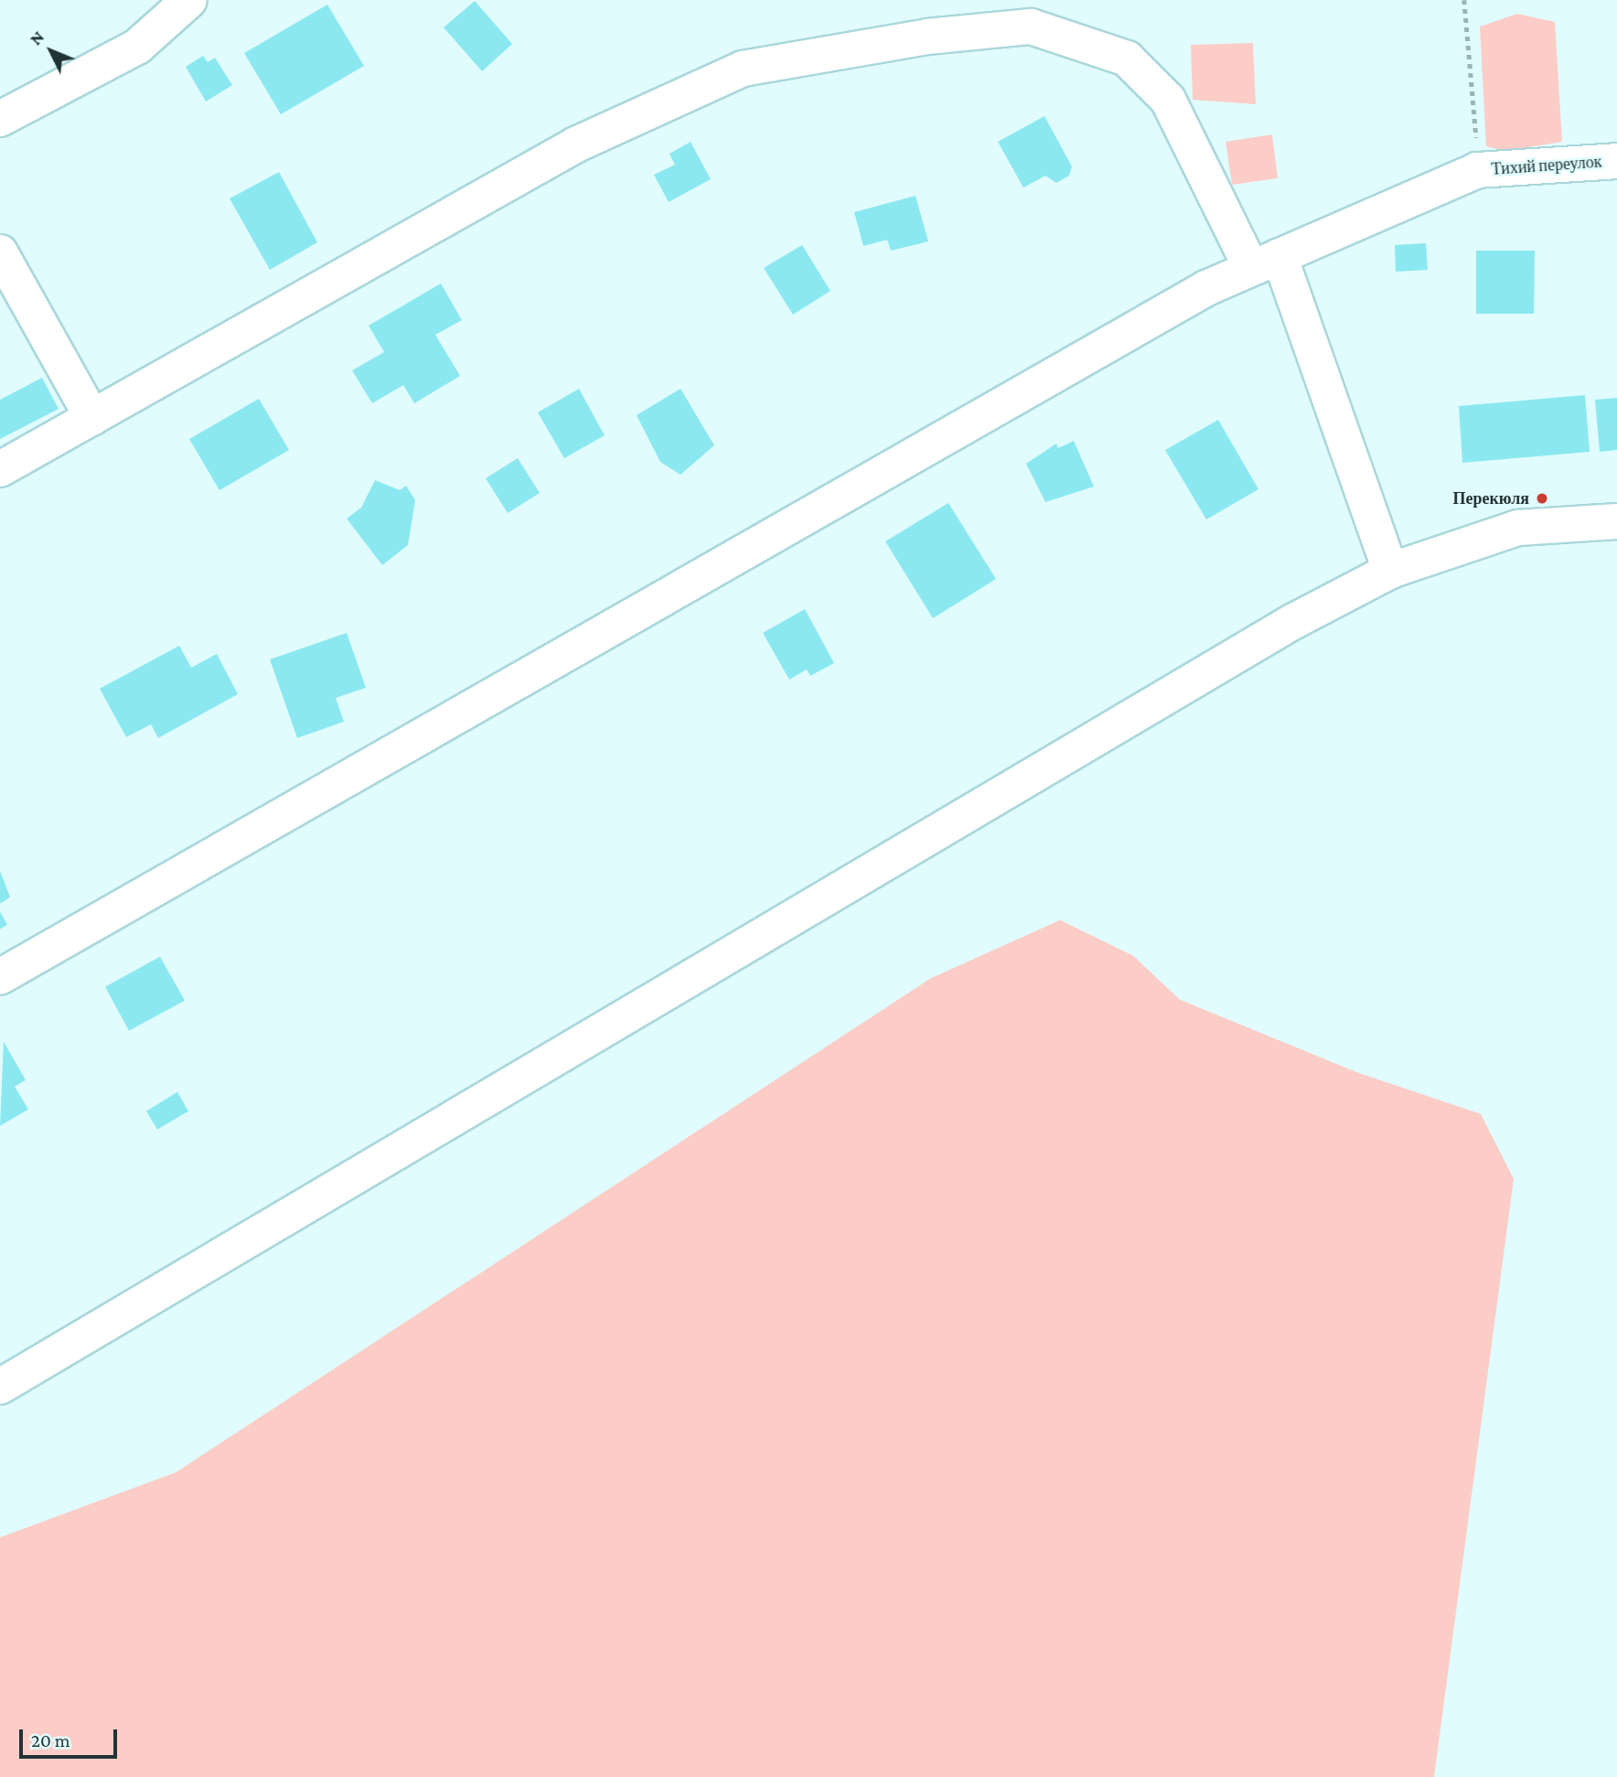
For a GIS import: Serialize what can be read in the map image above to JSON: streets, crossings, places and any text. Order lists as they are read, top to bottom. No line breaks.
{"streets":{"street":["Тихий переулок"]},"places":["Перекюля"],"scale_bar":"20 m","north":"top left"}
